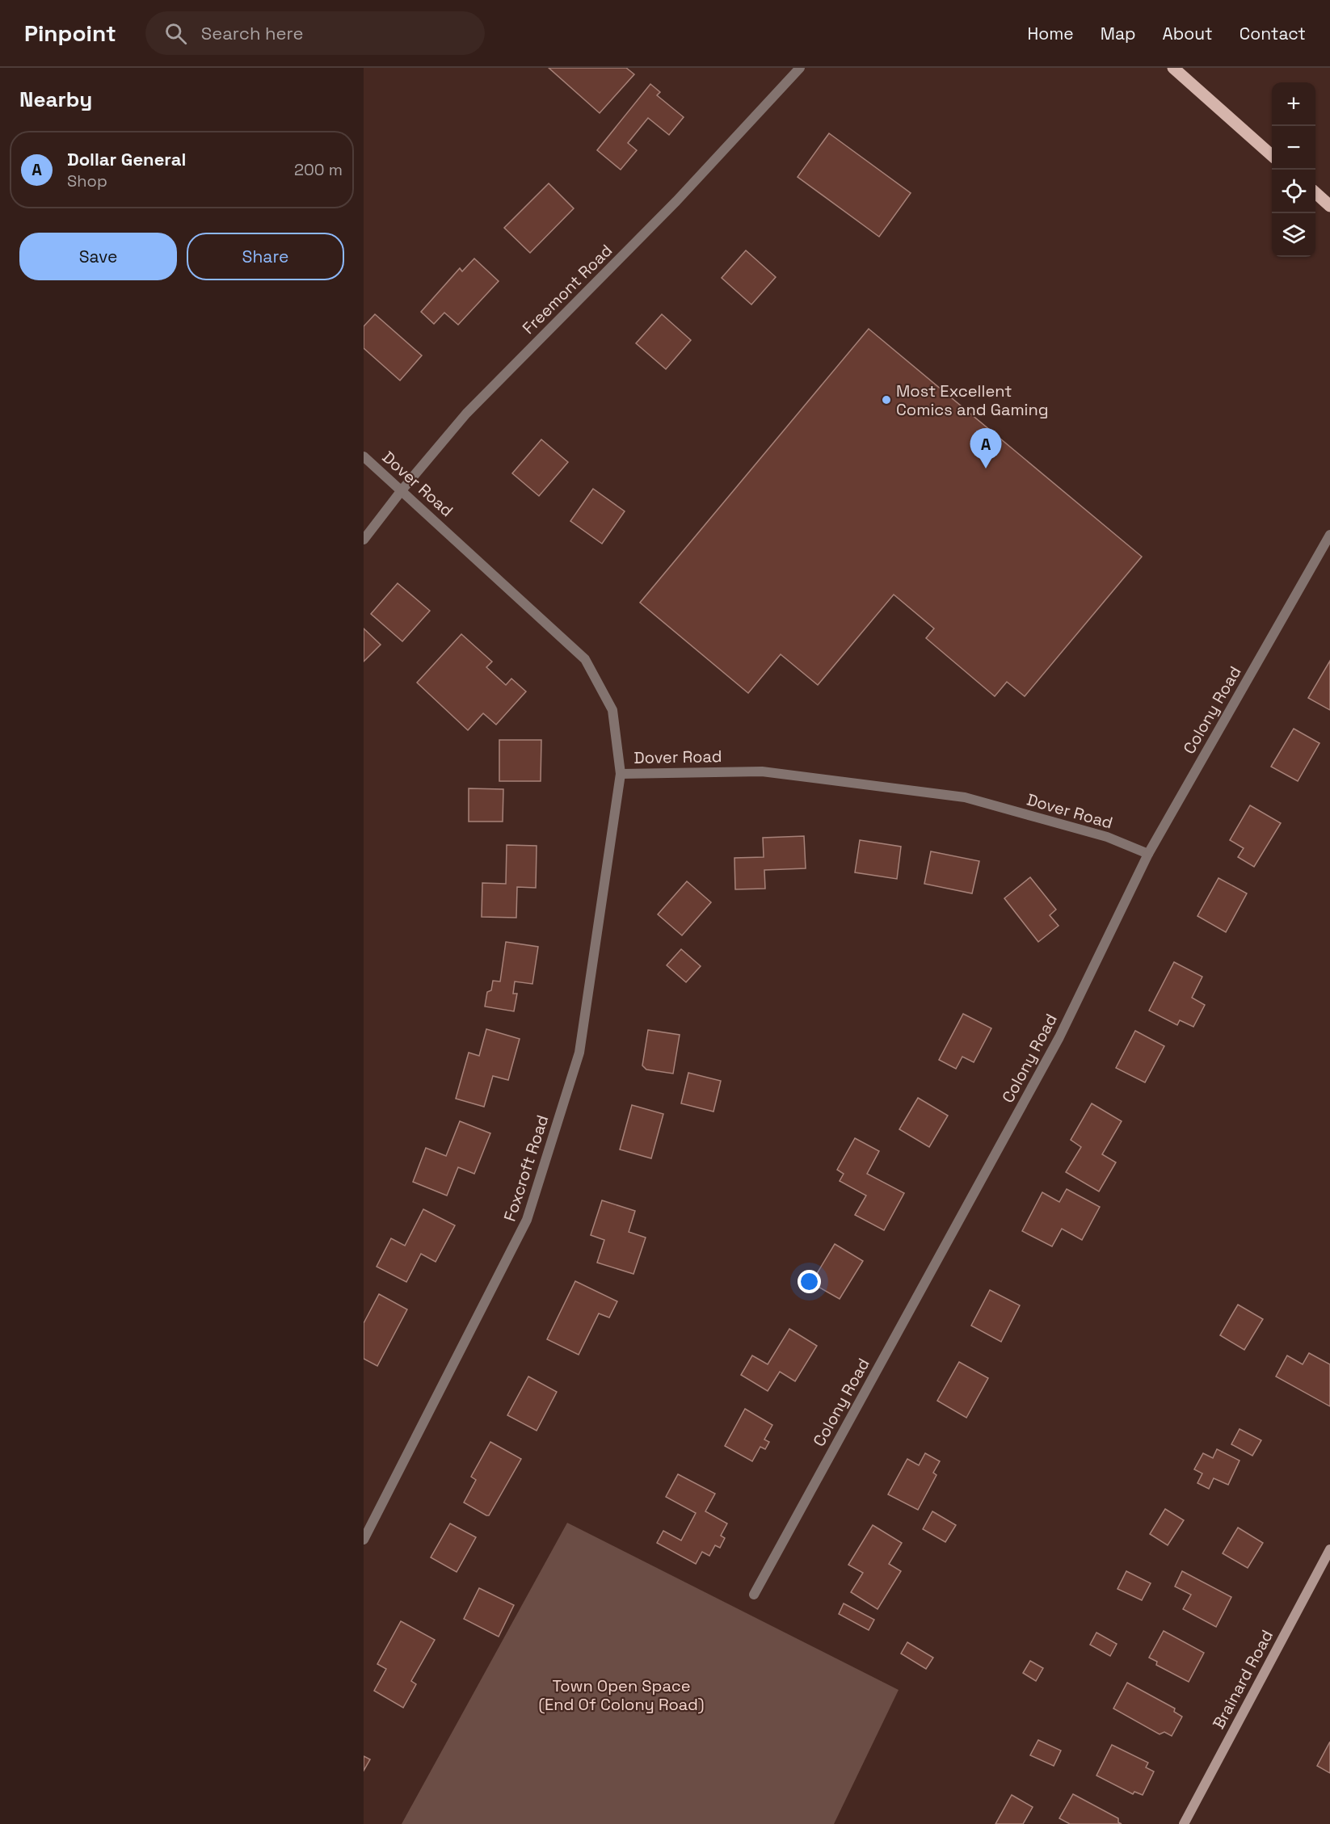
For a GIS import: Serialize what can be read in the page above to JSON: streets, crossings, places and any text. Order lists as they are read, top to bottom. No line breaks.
{"streets":{"main road":["Brainard Road"],"street":["Freemont Road","Dover Road","Colony Road","Foxcroft Road"]},"crossings":[["Freemont Road","Dover Road"],["Dover Road","Colony Road"],["Dover Road","Foxcroft Road"]],"parks":["Town Open Space (End Of Colony Road)"],"places":["Most Excellent Comics and Gaming"],"page":{"header":"Pinpoint","search":"Search here","nav":["Home","Map","About","Contact"],"heading":"Nearby","map_buttons":["+","−"],"list":[{"mark":"A","name":"Dollar General","note":"Shop","value":"200 m"}],"buttons":["Save","Share"],"pins":"A"}}
